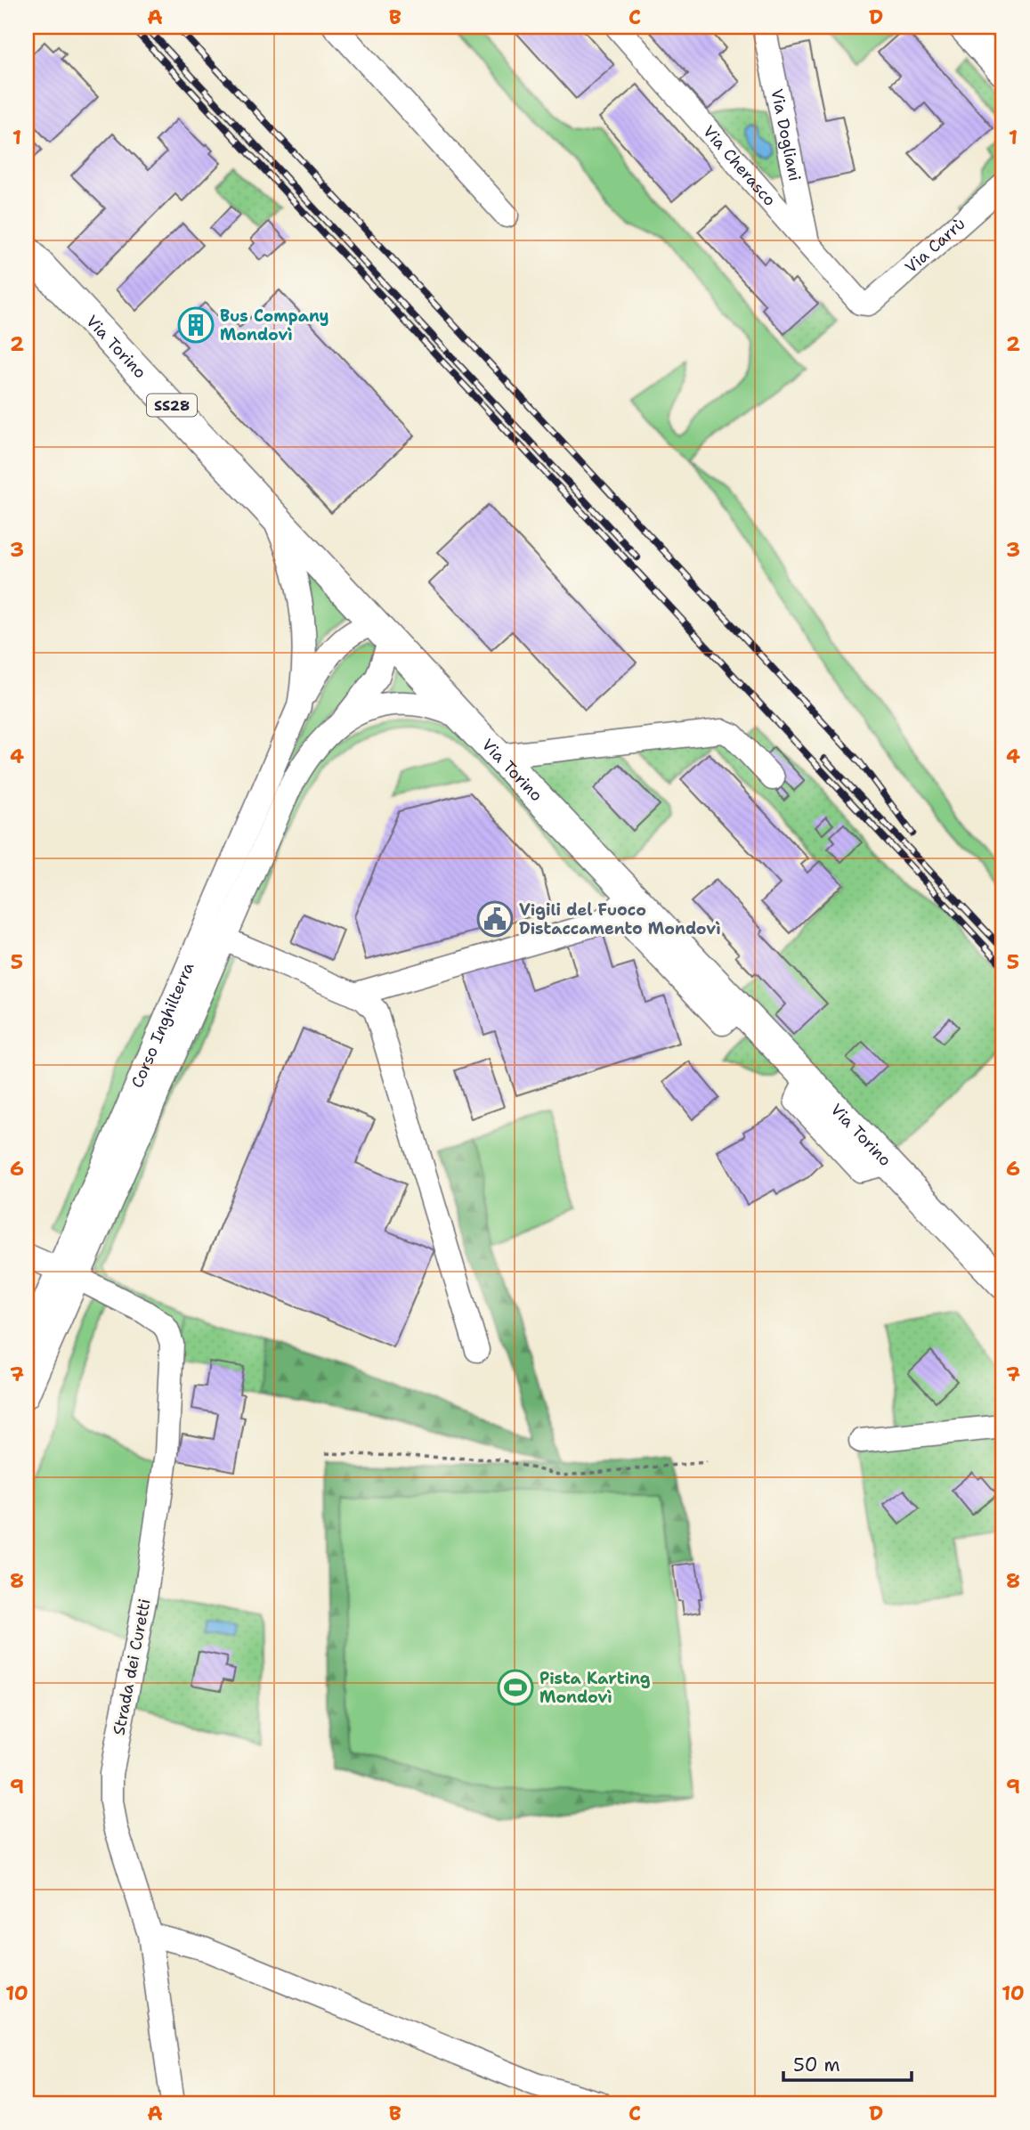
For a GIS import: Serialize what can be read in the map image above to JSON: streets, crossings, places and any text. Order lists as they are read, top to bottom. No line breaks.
{"streets":{"main road":["Via Torino","SS28"],"street":["Via Dogliani","Via Cherasco","Via Carrù","Corso Inghilterra","Strada dei Curetti"]},"crossings":[["Via Dogliani","Via Cherasco"],["Via Cherasco","Via Carrù"],["Via Torino","Corso Inghilterra"],["Corso Inghilterra","Strada dei Curetti"]],"places":{"building":["Bus Company Mondovì"],"public building":["Vigili del Fuoco Distaccamento Mondovì"],"sports":["Pista Karting Mondovì"]},"scale_bar":"50 m","grid":{"columns":["A","B","C","D"],"rows":["1","2","3","4","5","6","7","8","9","10"]}}
